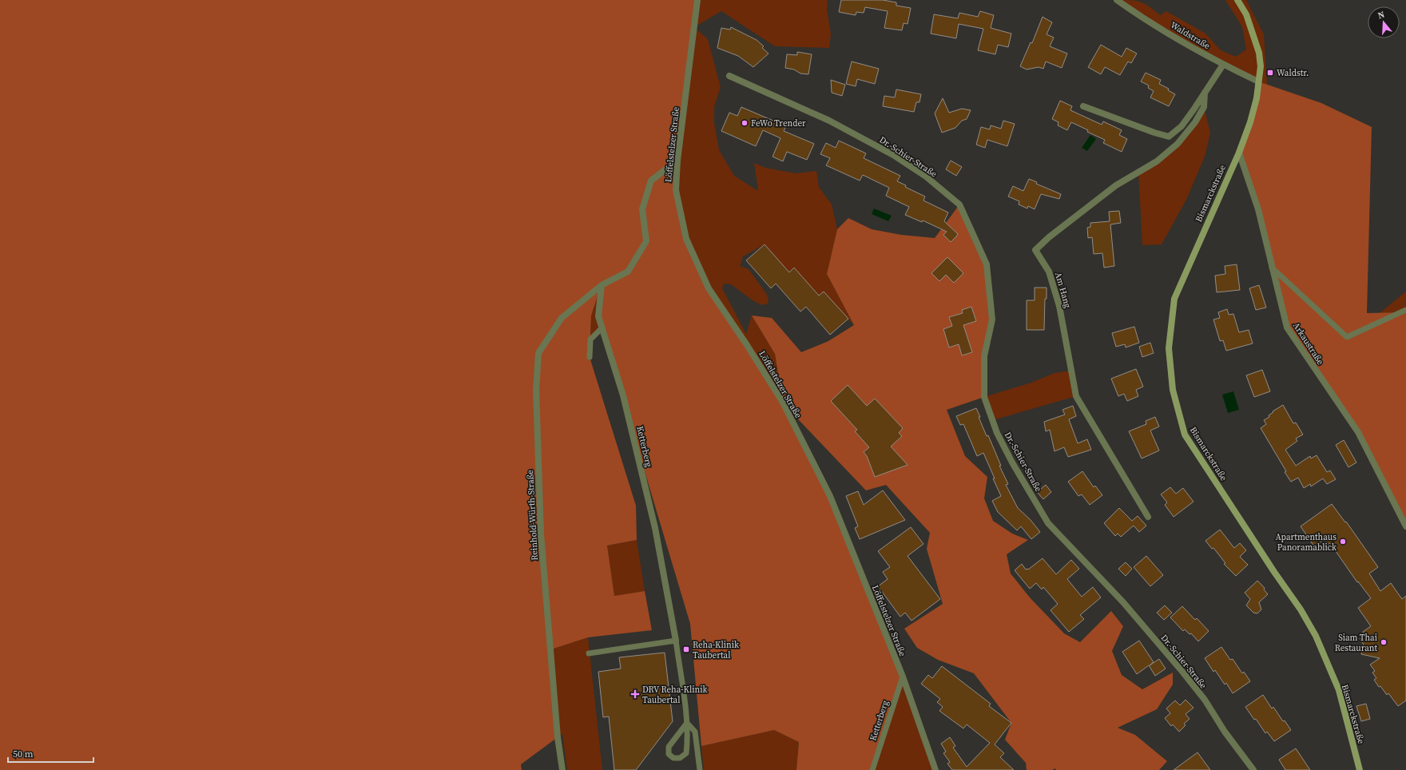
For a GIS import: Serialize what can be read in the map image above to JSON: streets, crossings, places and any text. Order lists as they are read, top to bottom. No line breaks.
{"streets":{"street":["Waldstraße","Löffelstelzer Straße","Dr.-Schier-Straße","Bismarckstraße","Am Hang","Arkaustraße","Ketterberg","Reinhold-Würth-Straße"]},"crossings":[["Waldstraße","Bismarckstraße"],["Waldstraße","Am Hang"],["Löffelstelzer Straße","Ketterberg"],["Bismarckstraße","Arkaustraße"],["Ketterberg","Reinhold-Würth-Straße"]],"places":{"transit":["Waldstr.","Reha-Klinik Taubertal"],"other":["FeWo Trender","Apartmenthaus Panoramablick","Siam Thai Restaurant"],"health":["DRV Reha-Klinik Taubertal"]},"scale_bar":"50 m","north":"top"}
